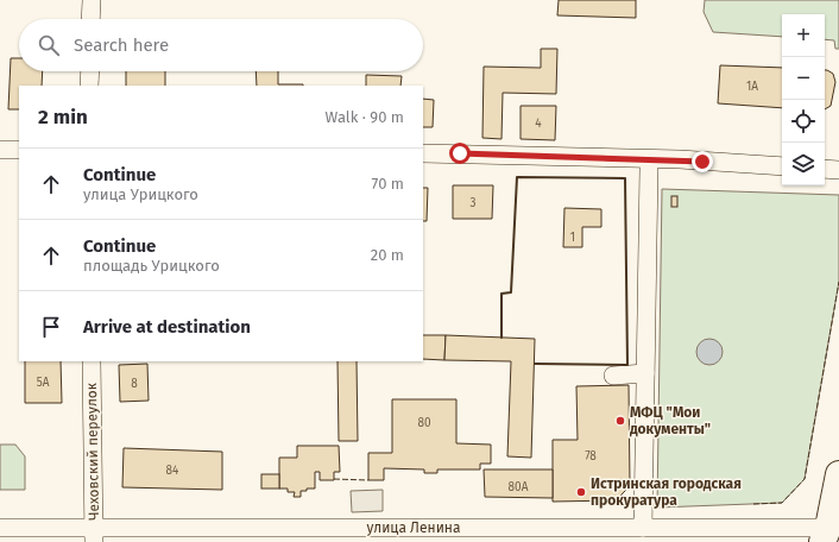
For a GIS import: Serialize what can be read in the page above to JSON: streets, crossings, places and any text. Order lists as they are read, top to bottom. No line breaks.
{"streets":{"street":["Чеховский переулок","улица Ленина"]},"crossings":[["Чеховский переулок","улица Ленина"]],"places":["МФЦ \"Мои документы\"","Истринская городская прокуратура"],"house_numbers":["1А","4","3","1","5А","8","80","78","84","80А"],"page":{"map_buttons":["+","−"],"search":"Search here","heading":["2 min","Walk · 90 m"],"list":[["Continue","улица Урицкого","70 m"],["Continue","площадь Урицкого","20 m"],"Arrive at destination"]}}
